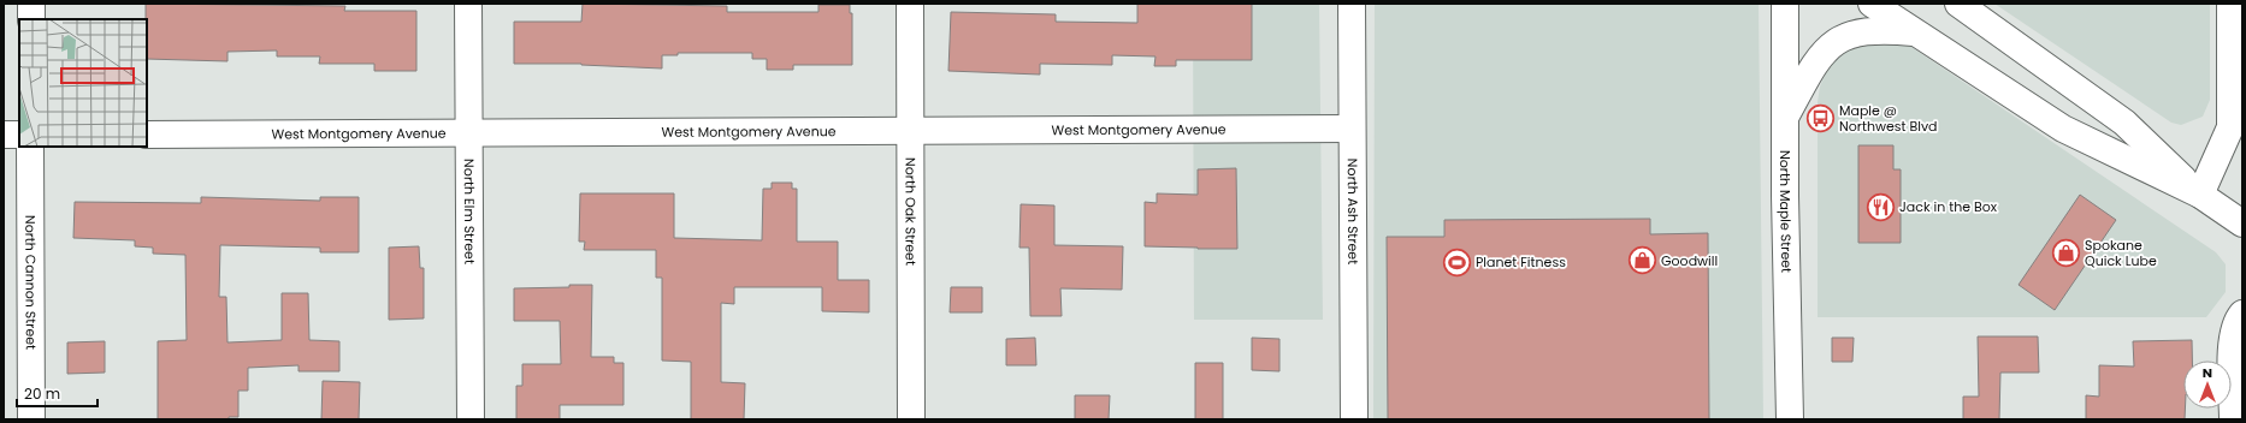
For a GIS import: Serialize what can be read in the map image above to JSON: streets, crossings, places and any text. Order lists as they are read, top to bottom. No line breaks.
{"streets":{"street":["West Montgomery Avenue","North Elm Street","North Oak Street","North Ash Street","North Maple Street","North Cannon Street"]},"crossings":[["West Montgomery Avenue","North Elm Street"],["West Montgomery Avenue","North Oak Street"],["West Montgomery Avenue","North Ash Street"]],"places":{"bus stop":["Maple @ Northwest Blvd"],"restaurant":["Jack in the Box"],"shop":["Spokane Quick Lube","Goodwill"],"sports":["Planet Fitness"]},"scale_bar":"20 m","north":"top"}
